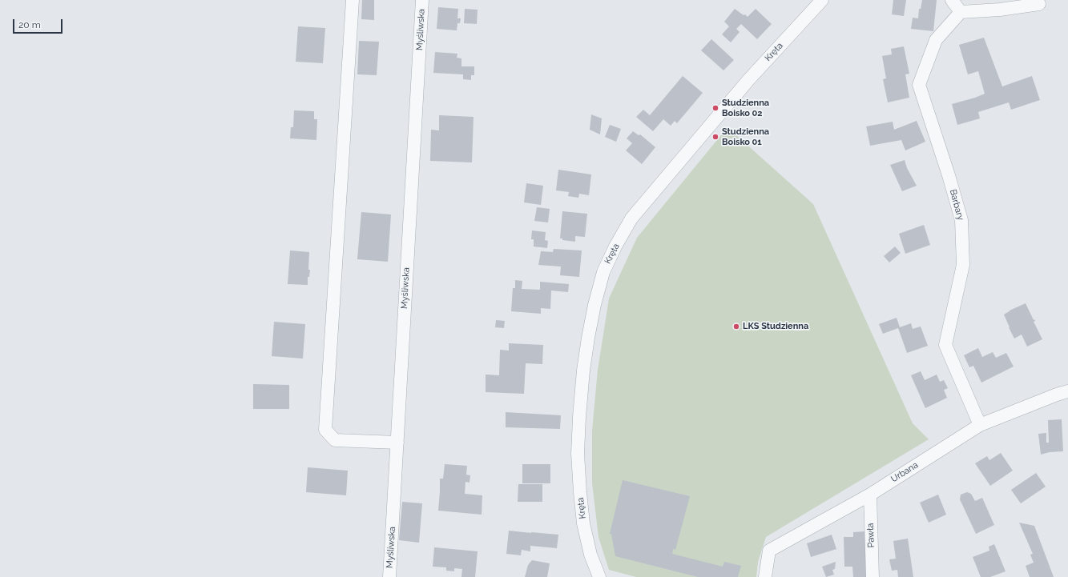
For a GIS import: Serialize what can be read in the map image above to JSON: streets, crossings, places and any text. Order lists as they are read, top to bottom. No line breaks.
{"streets":{"street":["Myśliwska","Kręta","Barbary","Urbana","Pawła"]},"crossings":[["Barbary","Urbana"],["Urbana","Pawła"]],"places":["Studzienna Boisko 02","Studzienna Boisko 01","LKS Studzienna"],"scale_bar":"20 m"}
